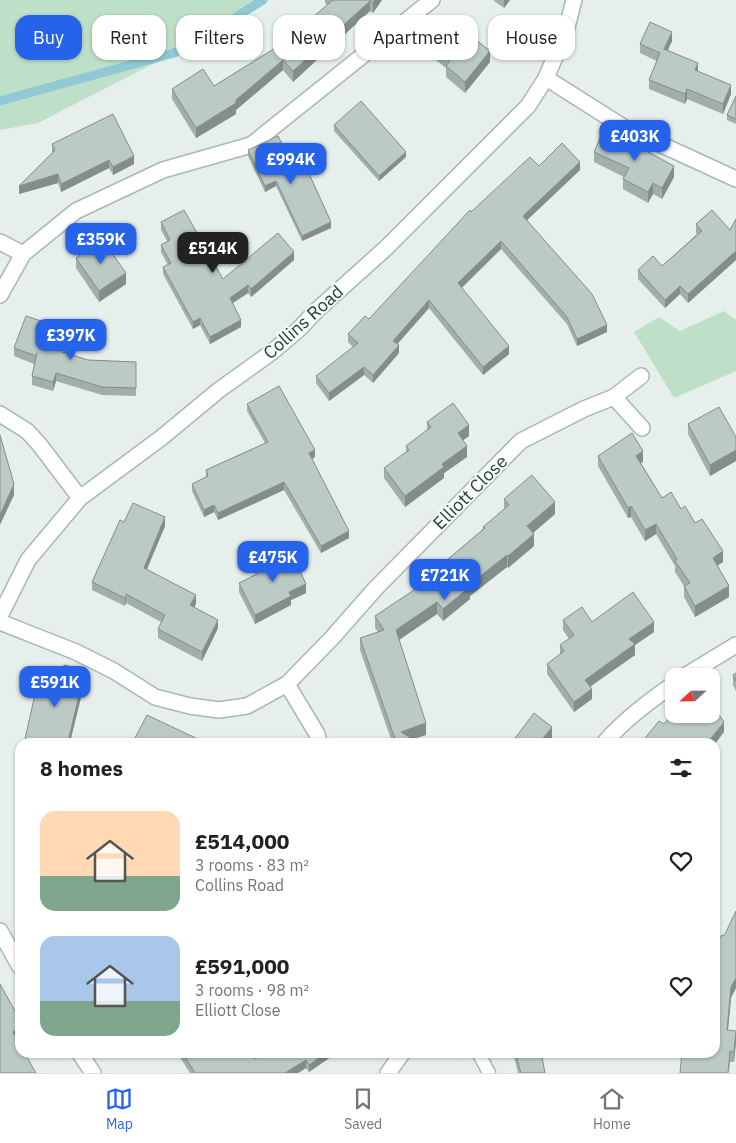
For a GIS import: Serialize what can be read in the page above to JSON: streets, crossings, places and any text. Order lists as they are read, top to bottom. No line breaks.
{"streets":{"street":["Collins Road","Elliott Close"]},"north":"left","page":{"chip":["Buy","Rent","Filters","New","Apartment","House"],"price":["£403K","£994K","£359K","£514K","£397K","£475K","£721K","£591K"],"heading":"8 homes","list":[{"name":"£514,000","note":"3 rooms · 83 m² · Collins Road"},{"name":"£591,000","note":"3 rooms · 98 m² · Elliott Close"}],"tabs":["Map","Saved","Home"]}}
